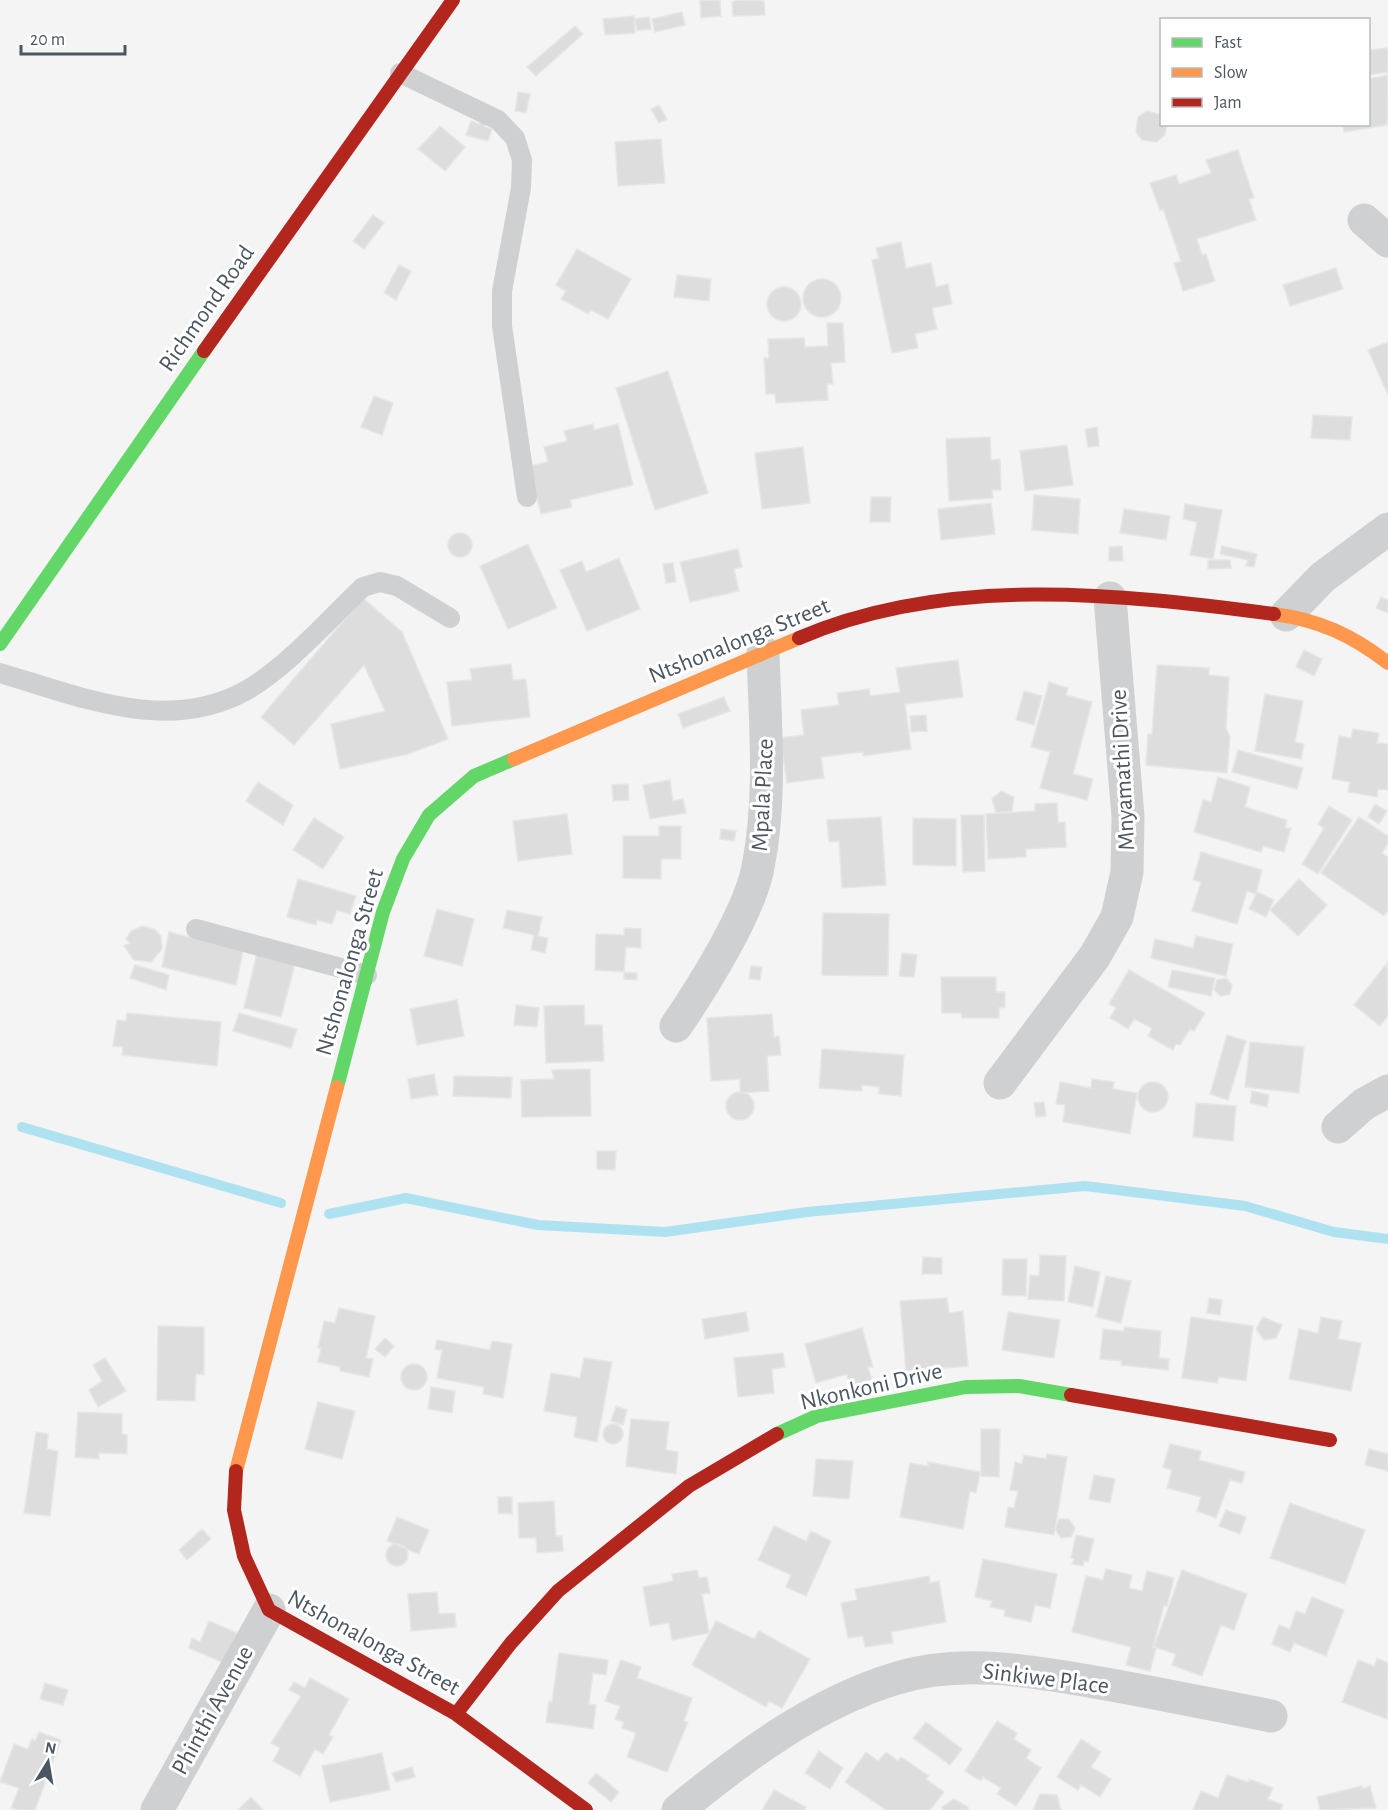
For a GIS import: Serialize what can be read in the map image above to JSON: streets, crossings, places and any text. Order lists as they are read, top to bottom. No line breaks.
{"streets":{"main road":["Richmond Road","Ntshonalonga Street","Nkonkoni Drive"],"street":["Mnyamathi Drive","Mpala Place","Sinkiwe Place","Phinthi Avenue"]},"crossings":[["Ntshonalonga Street","Mnyamathi Drive"],["Ntshonalonga Street","Mpala Place"],["Ntshonalonga Street","Nkonkoni Drive"],["Ntshonalonga Street","Phinthi Avenue"]],"legend":["Fast","Slow","Jam"],"scale_bar":"20 m","north":"top"}
